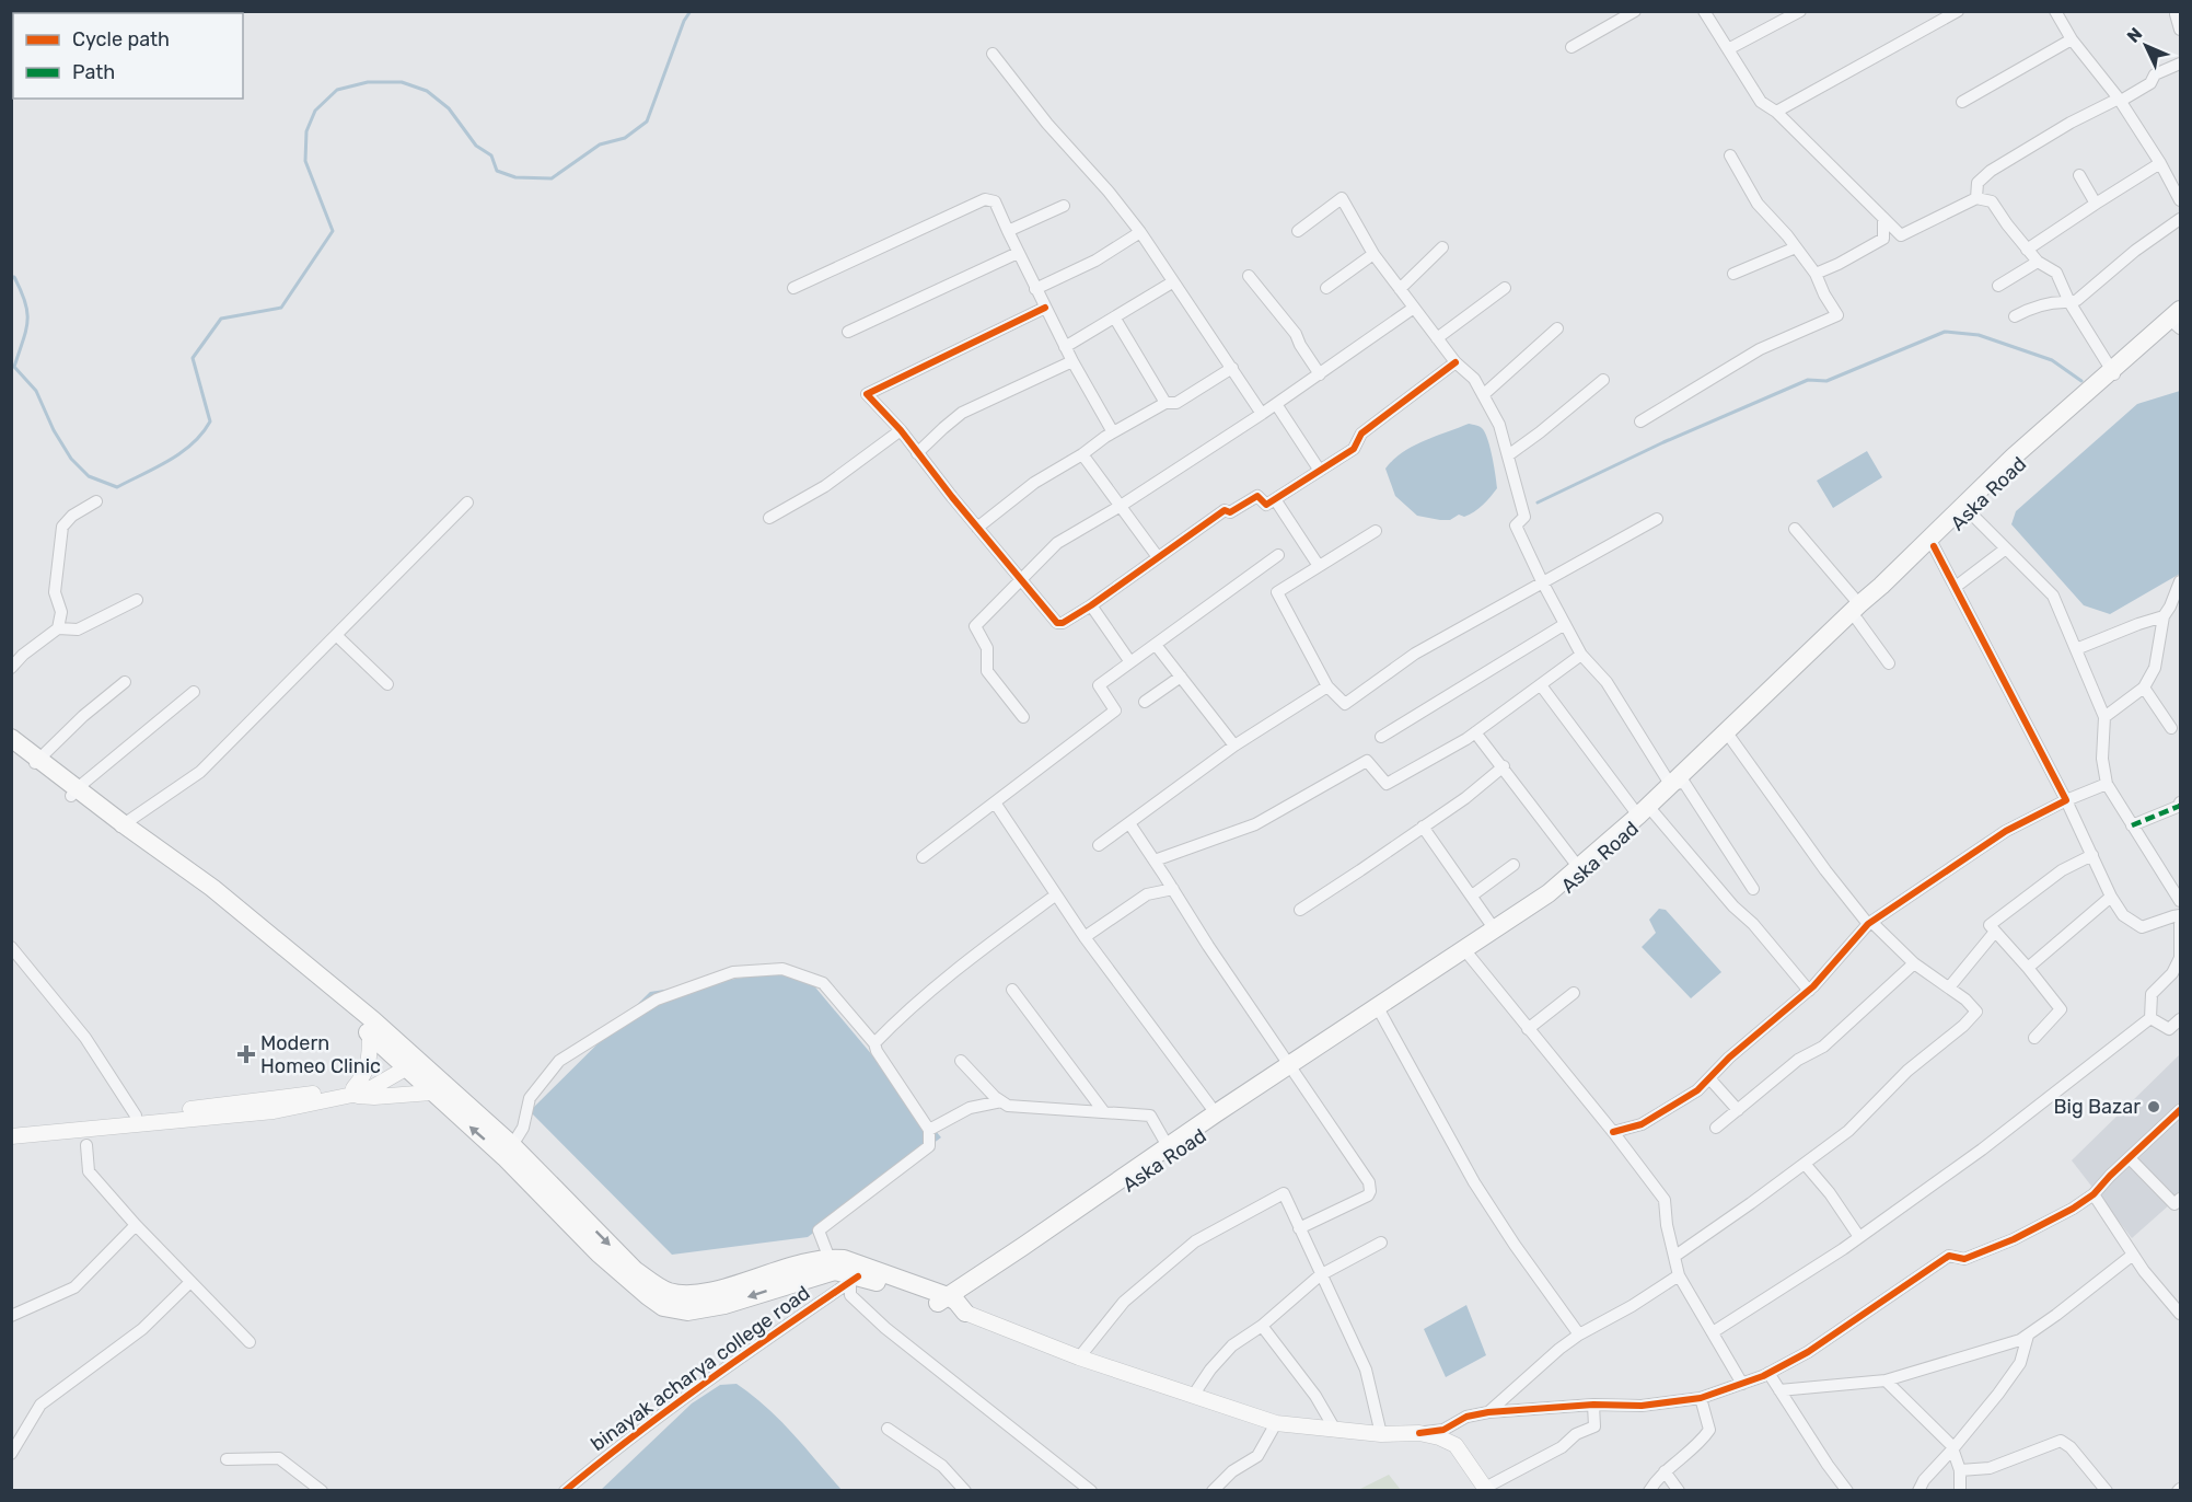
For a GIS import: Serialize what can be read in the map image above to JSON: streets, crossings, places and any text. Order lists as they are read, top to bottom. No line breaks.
{"streets":{"highway":["Aska Road"],"street":["binayak acharya college road"]},"places":{"health":["Modern Homeo Clinic"],"other":["Big Bazar"]},"legend":["Cycle path","Path"],"north":"top left"}
